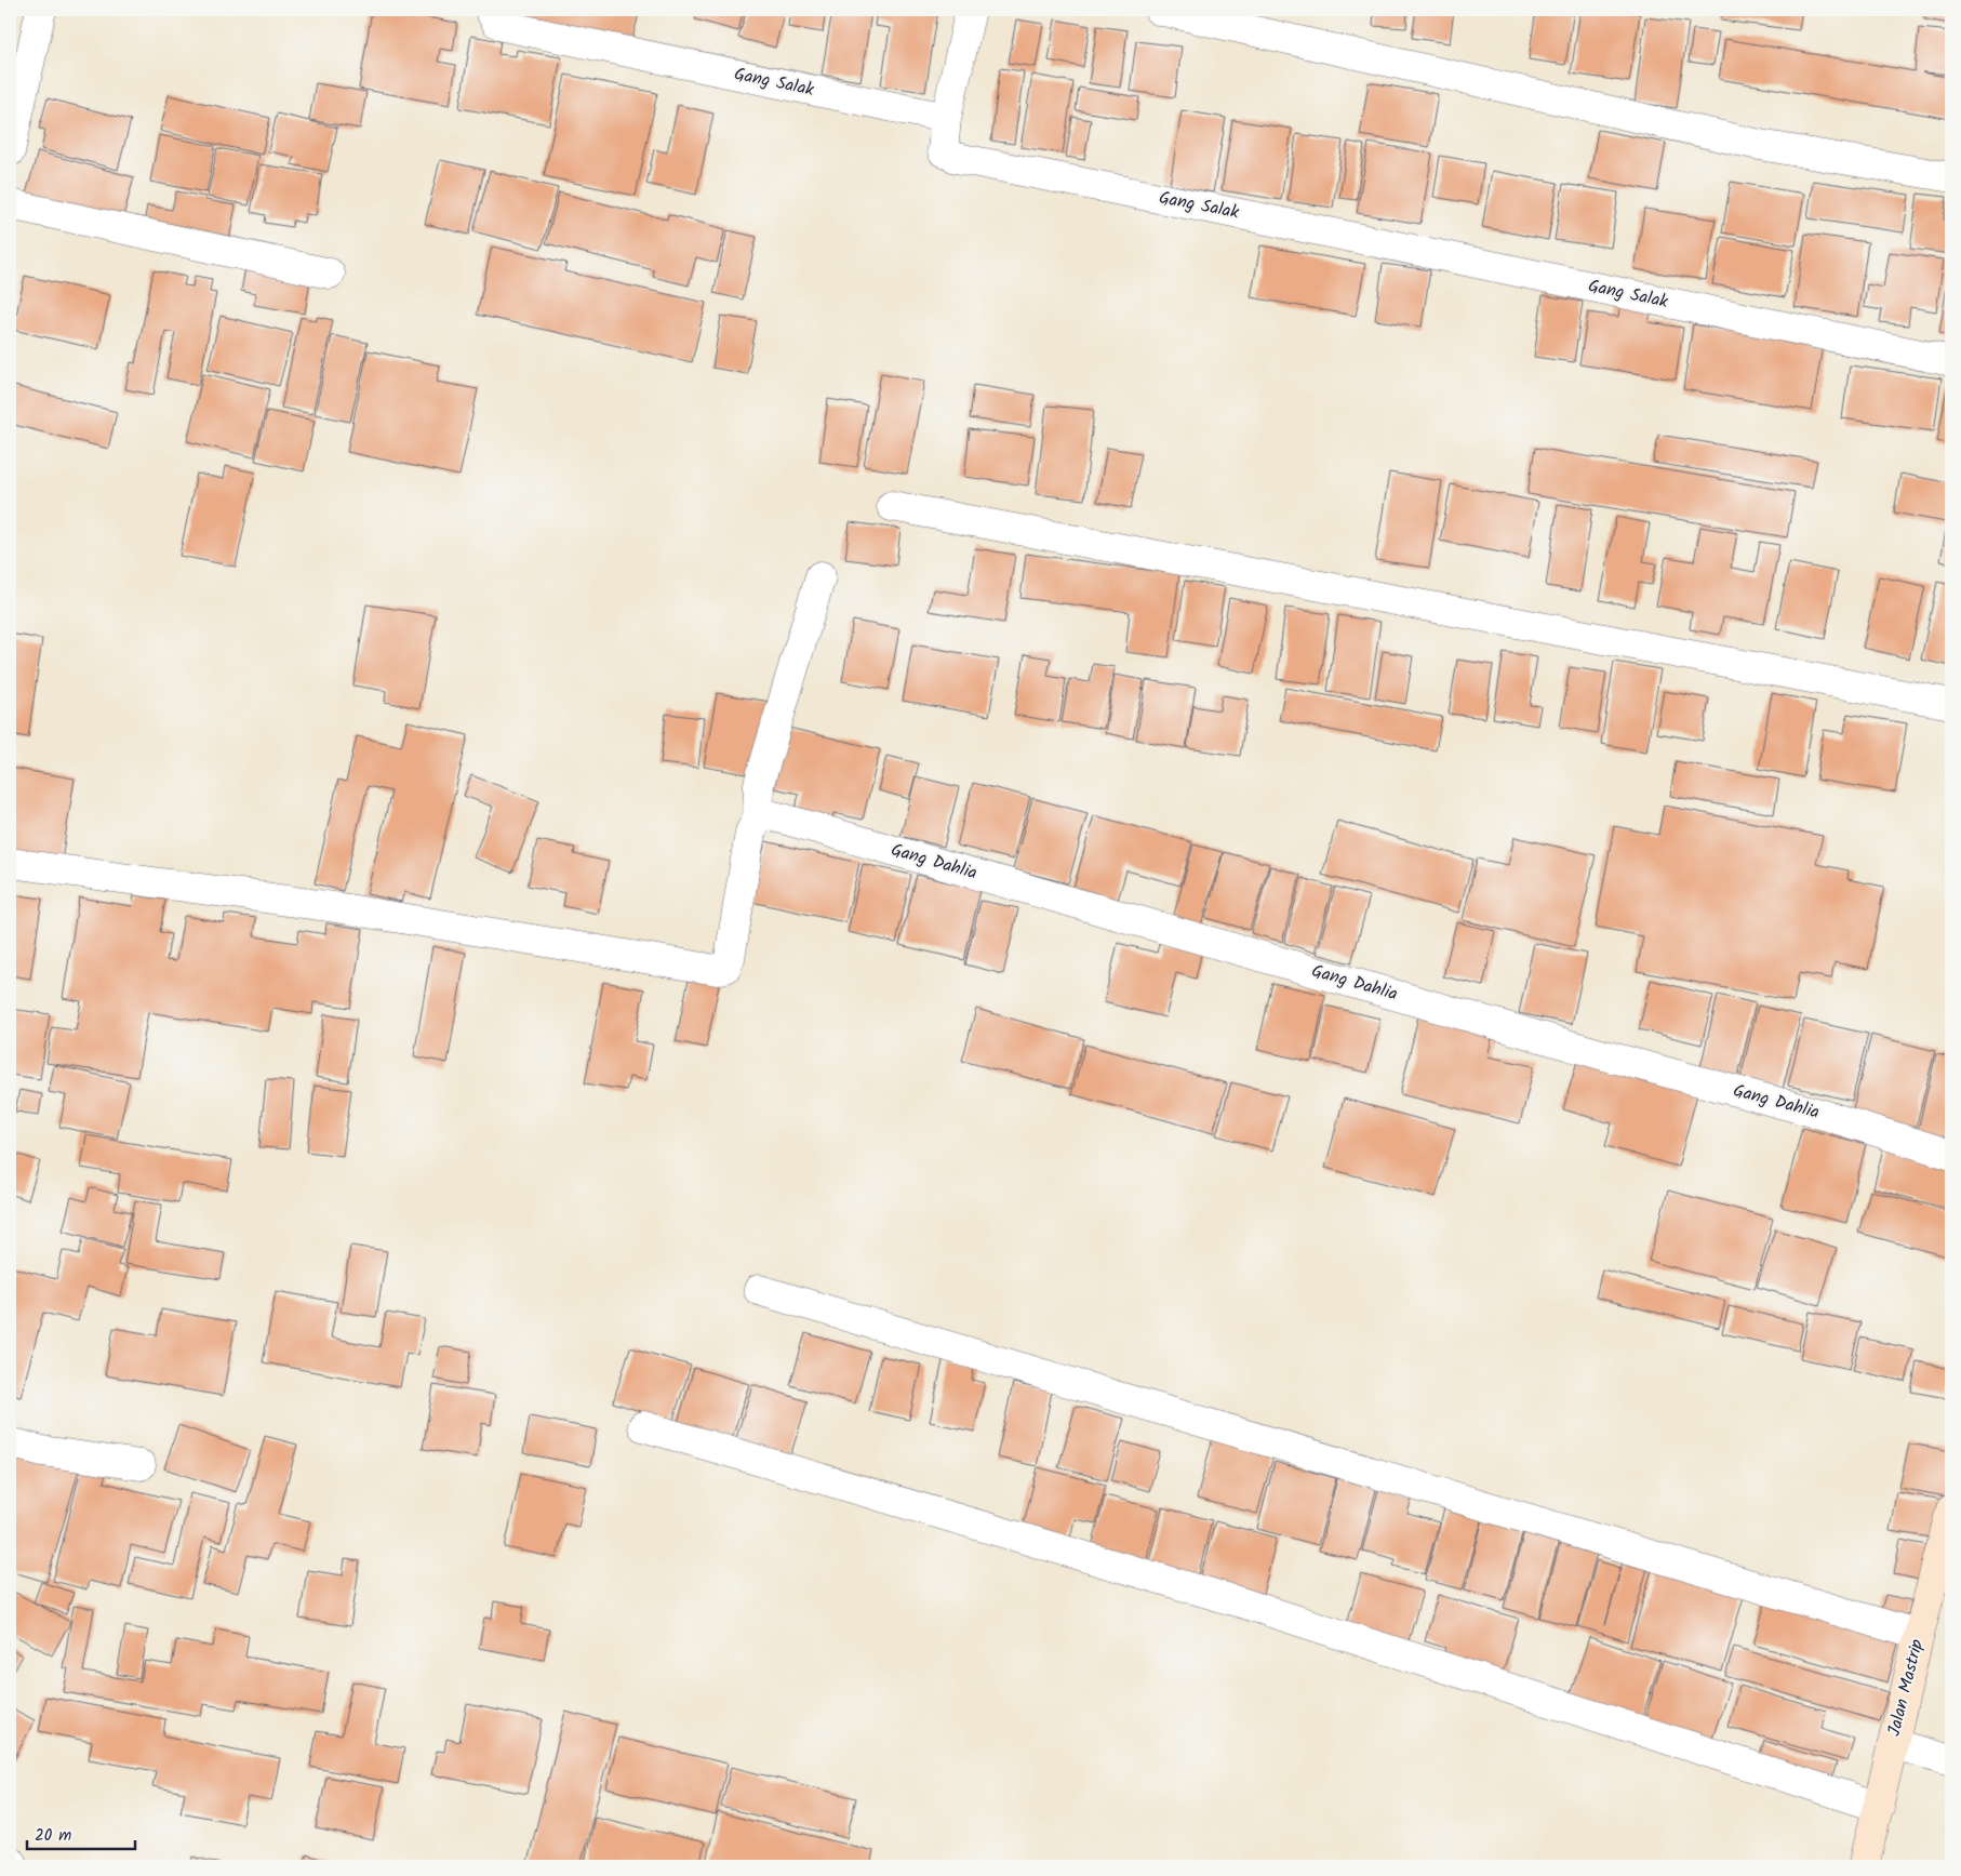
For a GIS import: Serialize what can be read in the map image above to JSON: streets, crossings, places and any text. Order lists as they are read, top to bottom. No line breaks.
{"streets":{"main road":["Jalan Mastrip"],"street":["Gang Salak","Gang Dahlia"]},"scale_bar":"20 m"}
